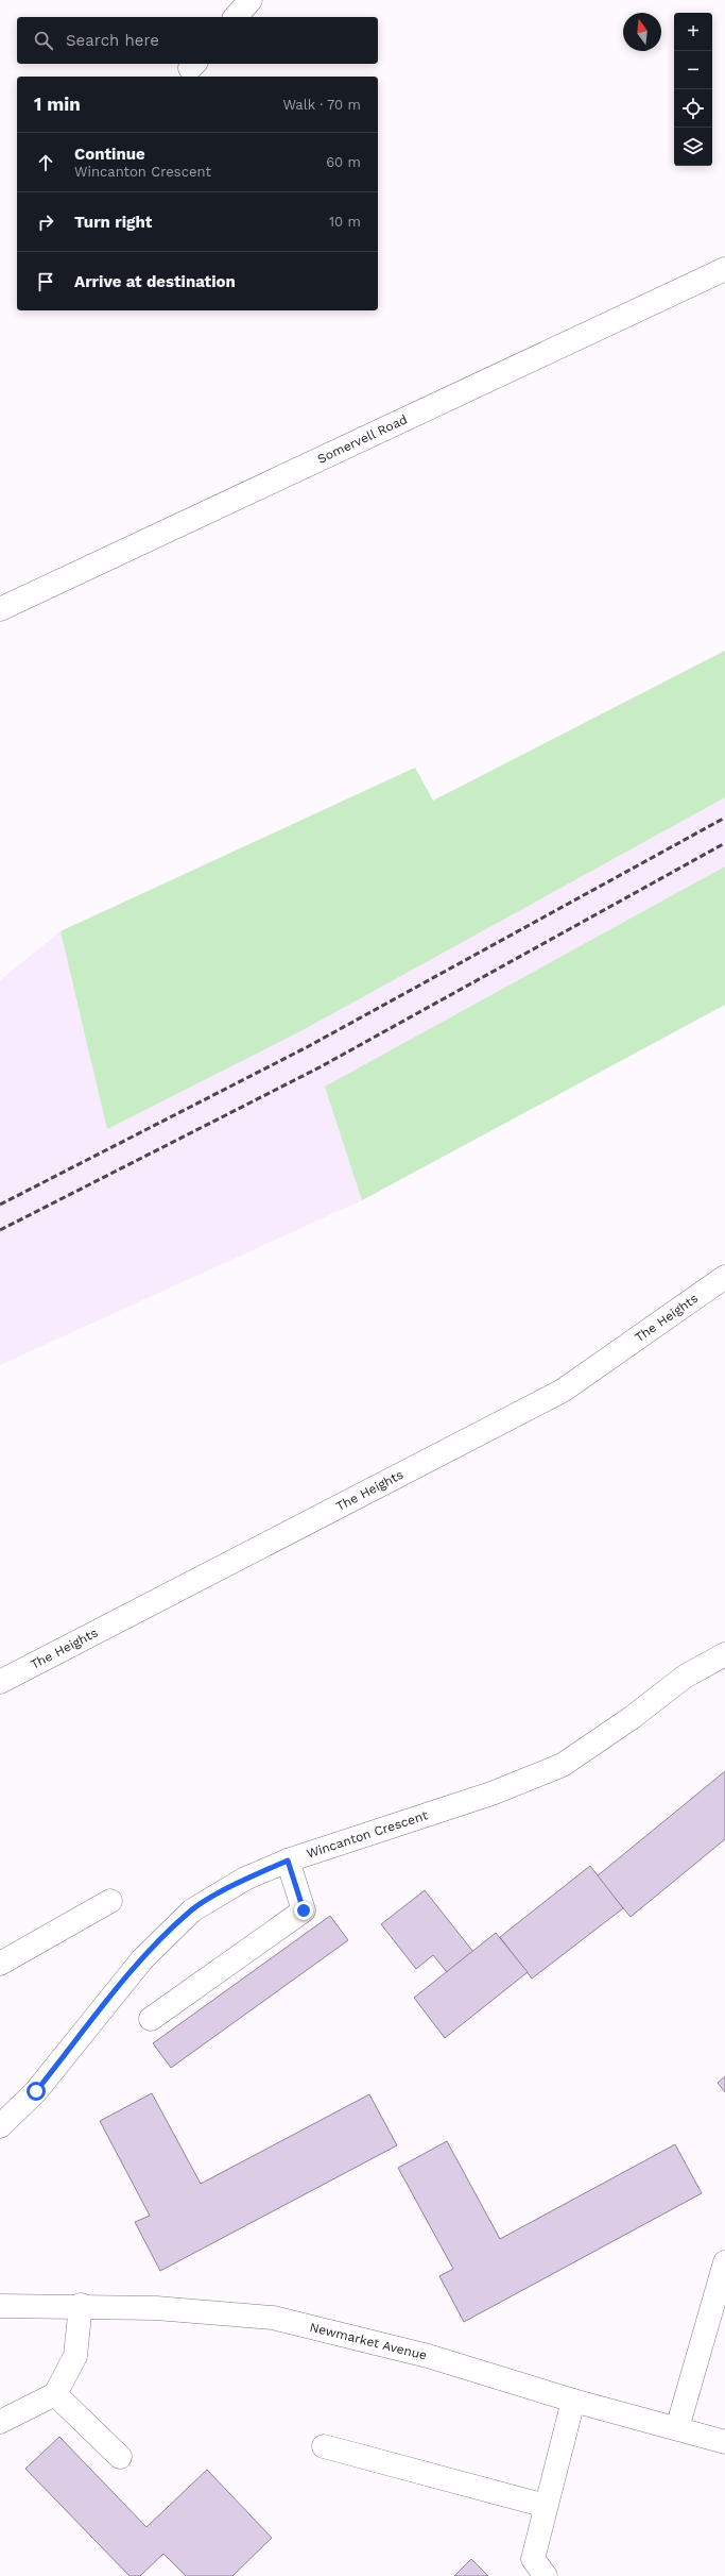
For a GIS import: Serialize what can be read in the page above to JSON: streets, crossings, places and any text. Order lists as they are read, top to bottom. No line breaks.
{"streets":{"street":["Somervell Road","The Heights","Wincanton Crescent","Newmarket Avenue"]},"north":"top","page":{"map_buttons":["+","−"],"search":"Search here","heading":["1 min","Walk · 70 m"],"list":[["Continue","Wincanton Crescent","60 m"],["Turn right","10 m"],"Arrive at destination"]}}
